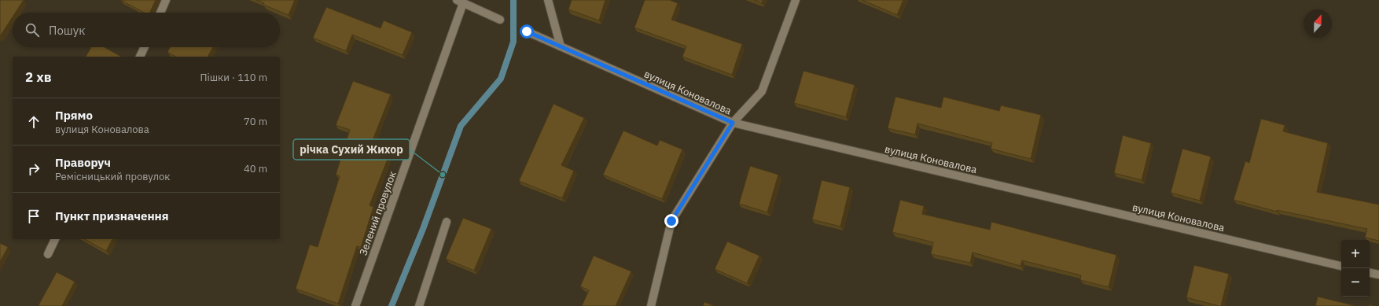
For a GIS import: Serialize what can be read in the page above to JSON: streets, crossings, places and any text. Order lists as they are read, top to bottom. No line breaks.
{"streets":{"street":["вулиця Коновалова","Зелений провулок"]},"places":["річка Сухий Жихор"],"north":"top","page":{"search":"Пошук","heading":["2 хв","Пішки · 110 m"],"list":[["Прямо","вулиця Коновалова","70 m"],["Праворуч","Ремісницький провулок","40 m"],"Пункт призначення"],"map_buttons":["+","−"]}}
